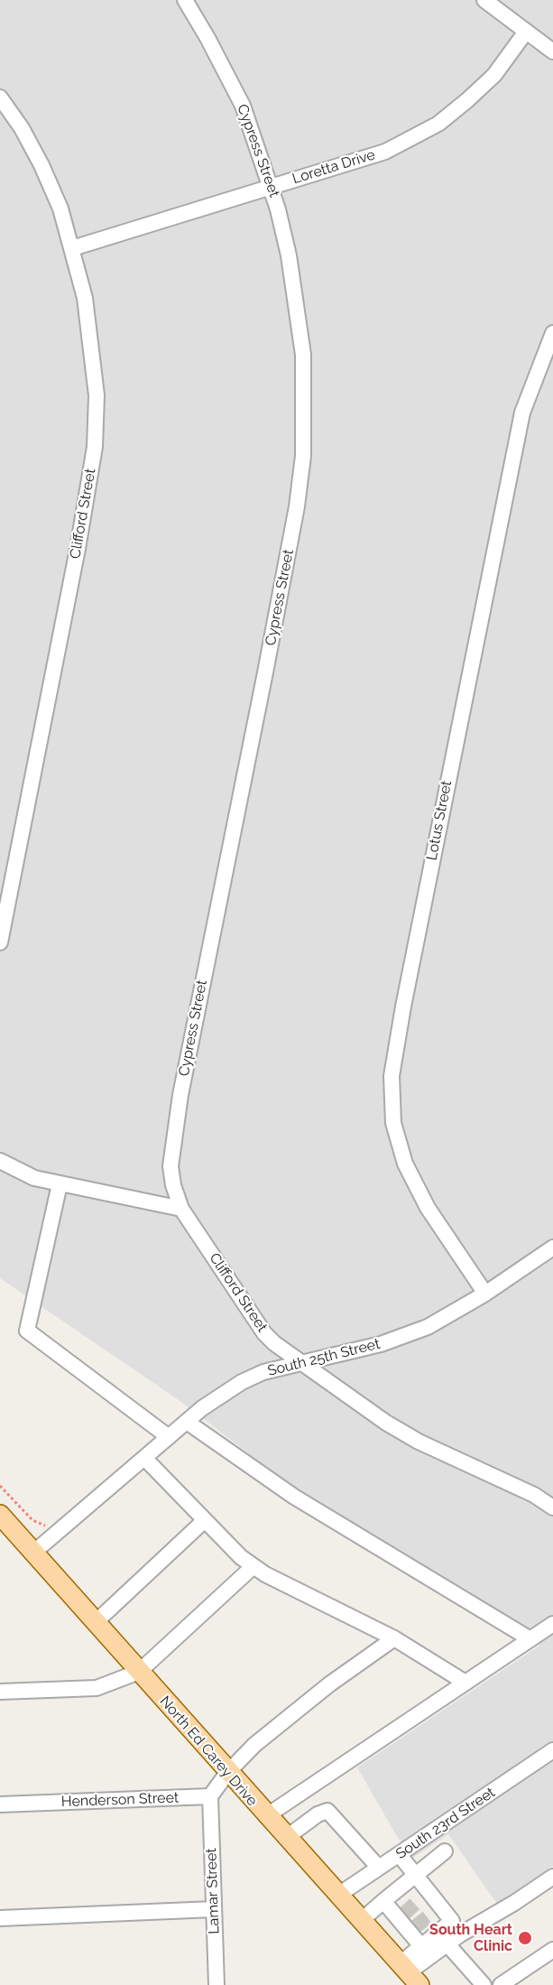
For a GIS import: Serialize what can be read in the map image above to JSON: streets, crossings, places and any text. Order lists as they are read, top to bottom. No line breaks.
{"streets":{"main road":["North Ed Carey Drive"],"street":["Cypress Street","Loretta Drive","Clifford Street","Lotus Street","South 25th Street","Henderson Street","South 23rd Street","Lamar Street"]},"crossings":[["Cypress Street","Loretta Drive"],["Cypress Street","Clifford Street"],["Loretta Drive","Clifford Street"],["Clifford Street","South 25th Street"],["Lotus Street","South 25th Street"],["South 25th Street","North Ed Carey Drive"],["North Ed Carey Drive","South 23rd Street"],["Henderson Street","Lamar Street"]],"places":["South Heart Clinic"]}
